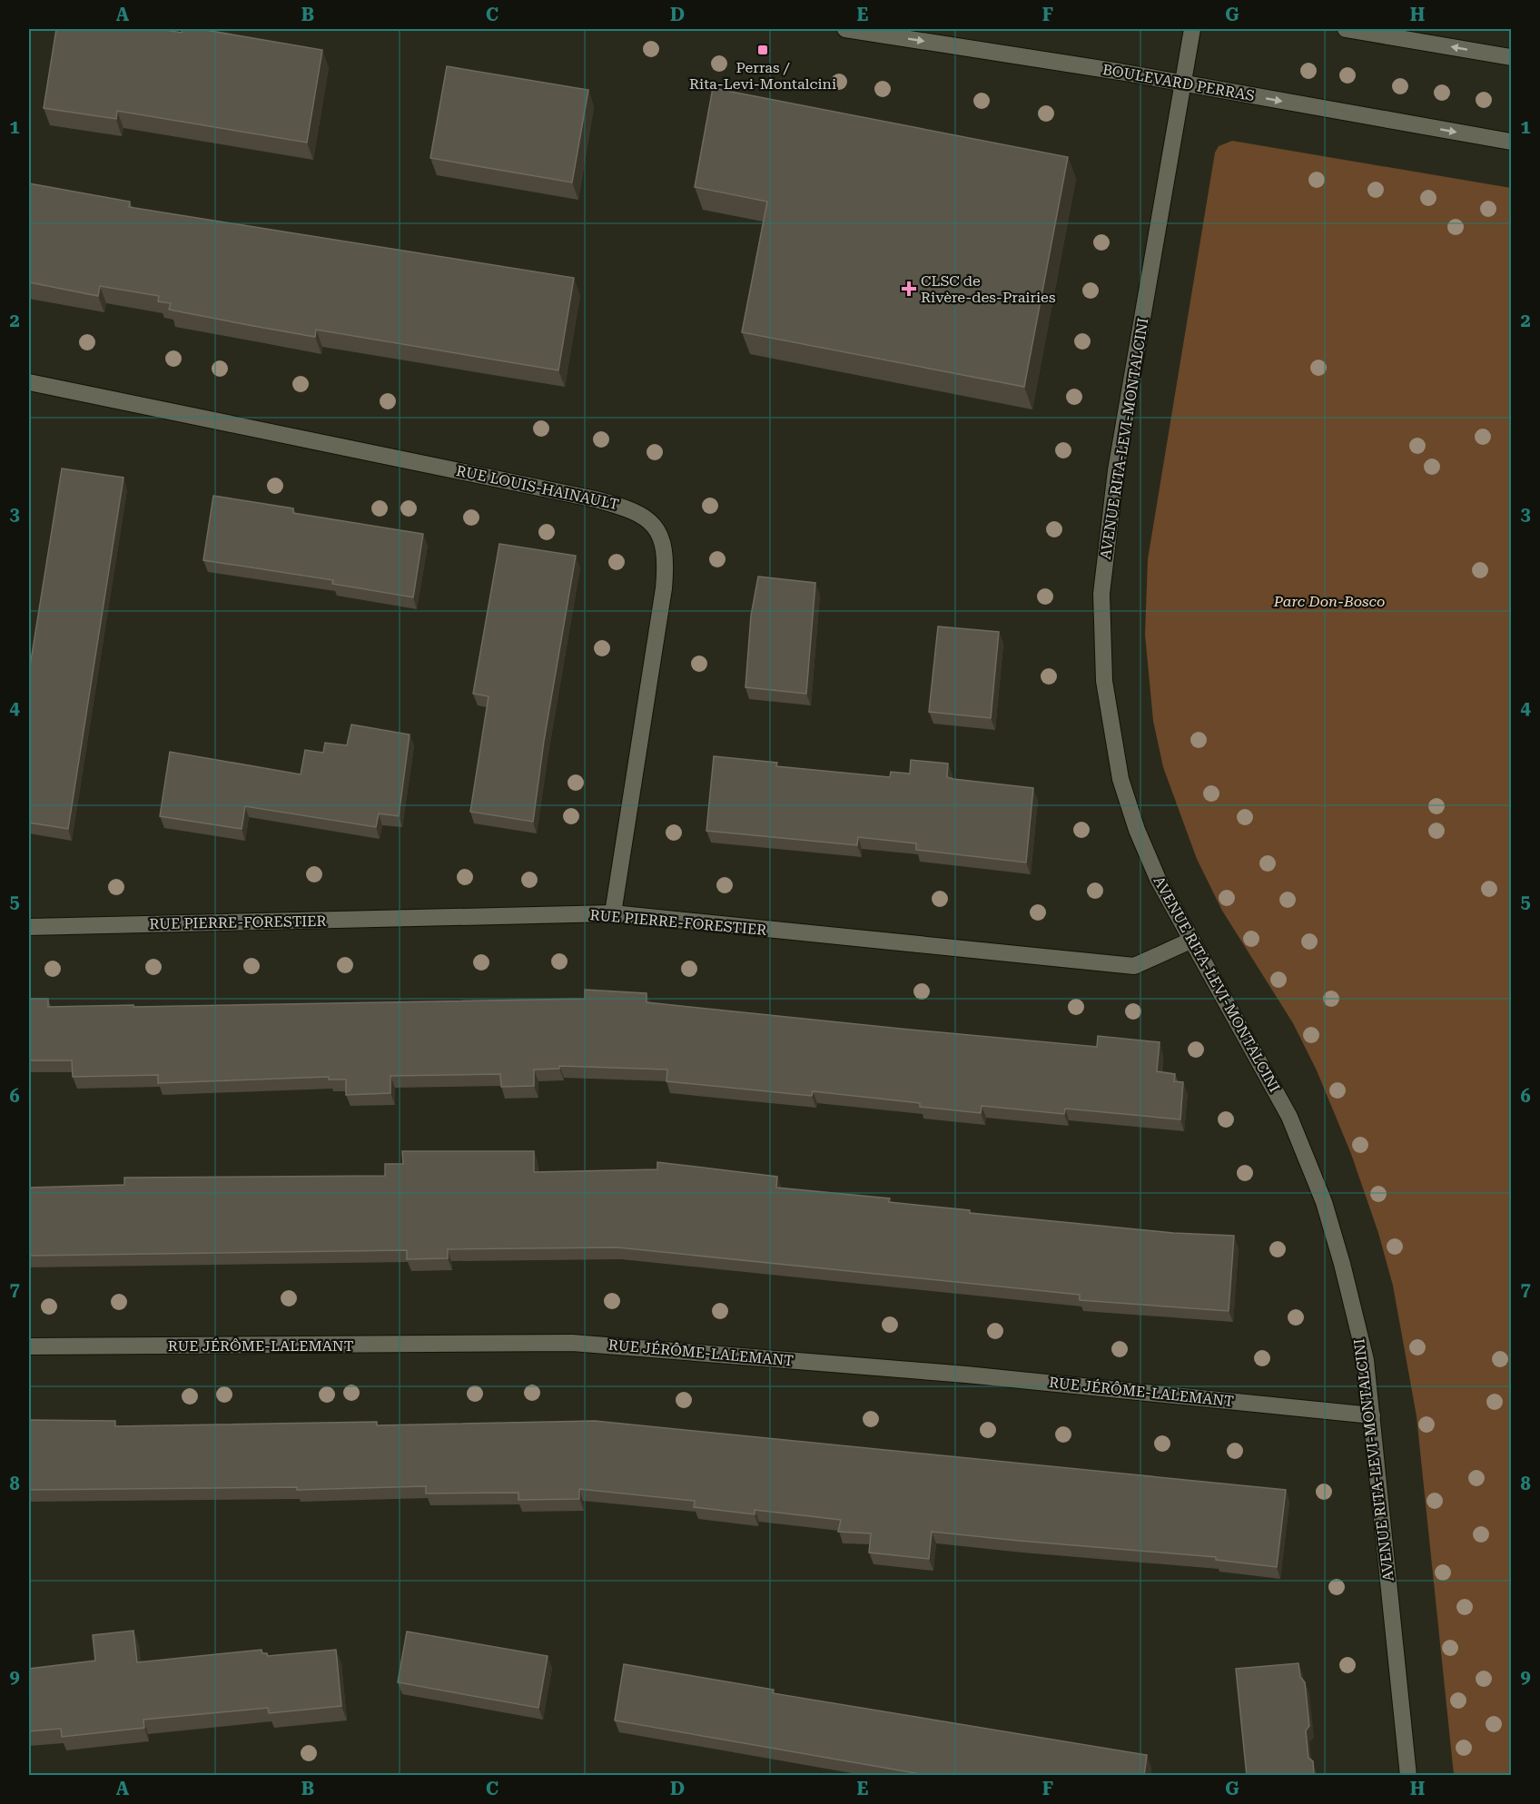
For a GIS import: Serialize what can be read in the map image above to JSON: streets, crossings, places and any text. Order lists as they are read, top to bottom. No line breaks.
{"streets":{"street":["BOULEVARD PERRAS","AVENUE RITA-LEVI-MONTALCINI","RUE LOUIS-HAINAULT","RUE PIERRE-FORESTIER","RUE JÉRÔME-LALEMANT"]},"crossings":[["BOULEVARD PERRAS","AVENUE RITA-LEVI-MONTALCINI"],["AVENUE RITA-LEVI-MONTALCINI","RUE PIERRE-FORESTIER"],["AVENUE RITA-LEVI-MONTALCINI","RUE JÉRÔME-LALEMANT"],["RUE LOUIS-HAINAULT","RUE PIERRE-FORESTIER"]],"one_way":["BOULEVARD PERRAS"],"parks":["Parc Don-Bosco"],"places":{"transit":["Perras / Rita-Levi-Montalcini"],"health":["CLSC de Rivère-des-Prairies"]},"grid":{"columns":["A","B","C","D","E","F","G","H"],"rows":["1","2","3","4","5","6","7","8","9"]}}
